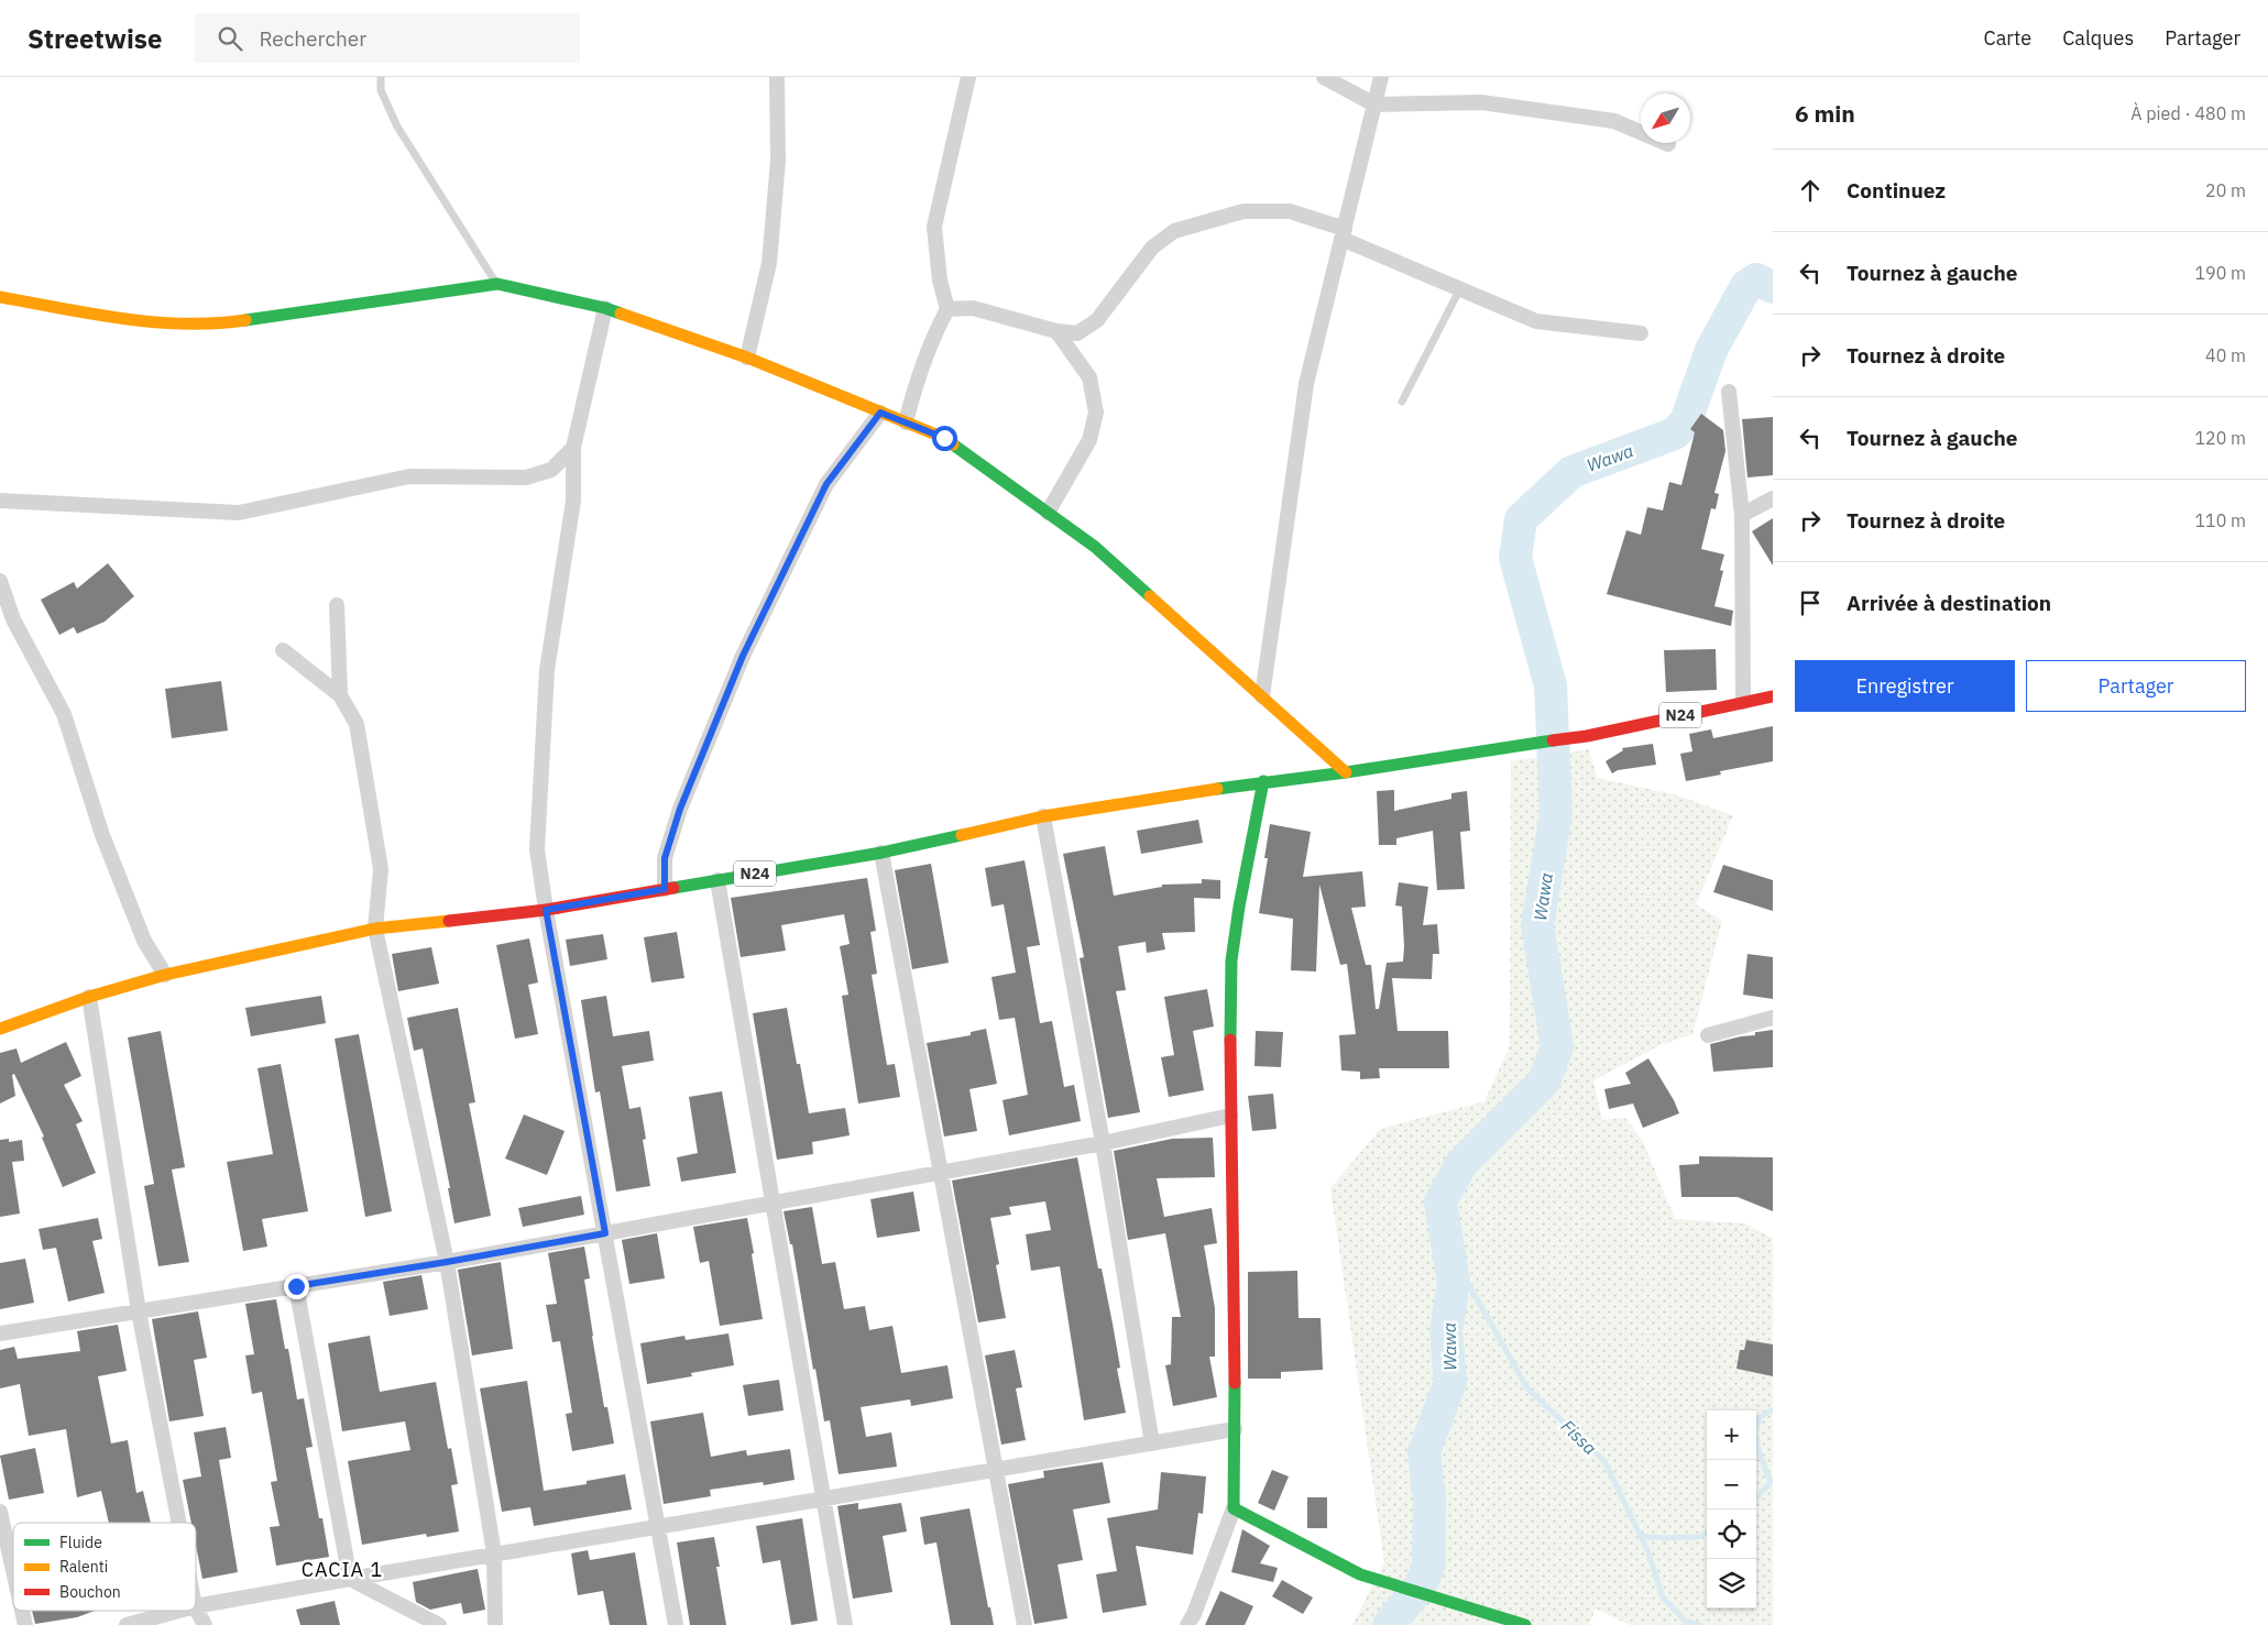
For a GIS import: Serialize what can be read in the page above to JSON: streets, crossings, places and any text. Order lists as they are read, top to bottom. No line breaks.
{"streets":{"street":["N24"]},"districts":["CACIA 1"],"water":["Wawa","Fissa"],"legend":["Fluide","Ralenti","Bouchon"],"north":"bottom left","page":{"header":"Streetwise","search":"Rechercher","nav":["Carte","Calques","Partager"],"heading":["6 min","À pied · 480 m"],"list":[["Continuez","20 m"],["Tournez à gauche","190 m"],["Tournez à droite","40 m"],["Tournez à gauche","120 m"],["Tournez à droite","110 m"],"Arrivée à destination"],"buttons":["Enregistrer","Partager"],"map_buttons":["+","−"]}}
